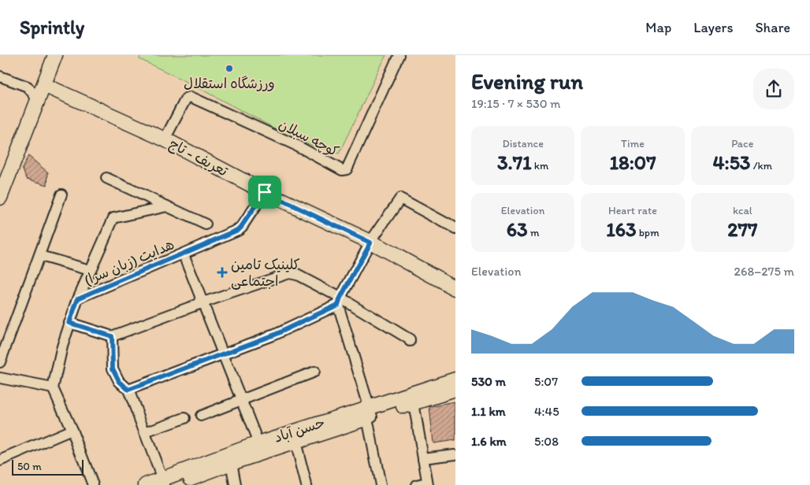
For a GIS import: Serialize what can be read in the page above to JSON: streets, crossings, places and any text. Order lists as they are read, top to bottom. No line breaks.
{"streets":{"street":["کوچه سبلان","تعریف - تاج","هدایت (زبان سرا)","حسن آباد"]},"crossings":[["کوچه سبلان","تعریف - تاج"],["تعریف - تاج","هدایت (زبان سرا)"]],"places":{"other":["ورزشگاه استقلال"],"health":["کلینیک تامین اجتماعی"]},"scale_bar":"50 m","page":{"header":"Sprintly","nav":["Map","Layers","Share"],"heading":["Evening run","19:15 · 7 × 530 m"],"stats":[["Distance","3.71 km"],["Time","18:07"],["Pace","4:53 /km"],["Elevation","63 m"],["Heart rate","163 bpm"],["kcal","277"]],"chart":["Elevation","268–275 m"],"list":[{"name":"530 m","note":"5:07"},{"name":"1.1 km","note":"4:45"},{"name":"1.6 km","note":"5:08"}],"scale":"50 m"}}
